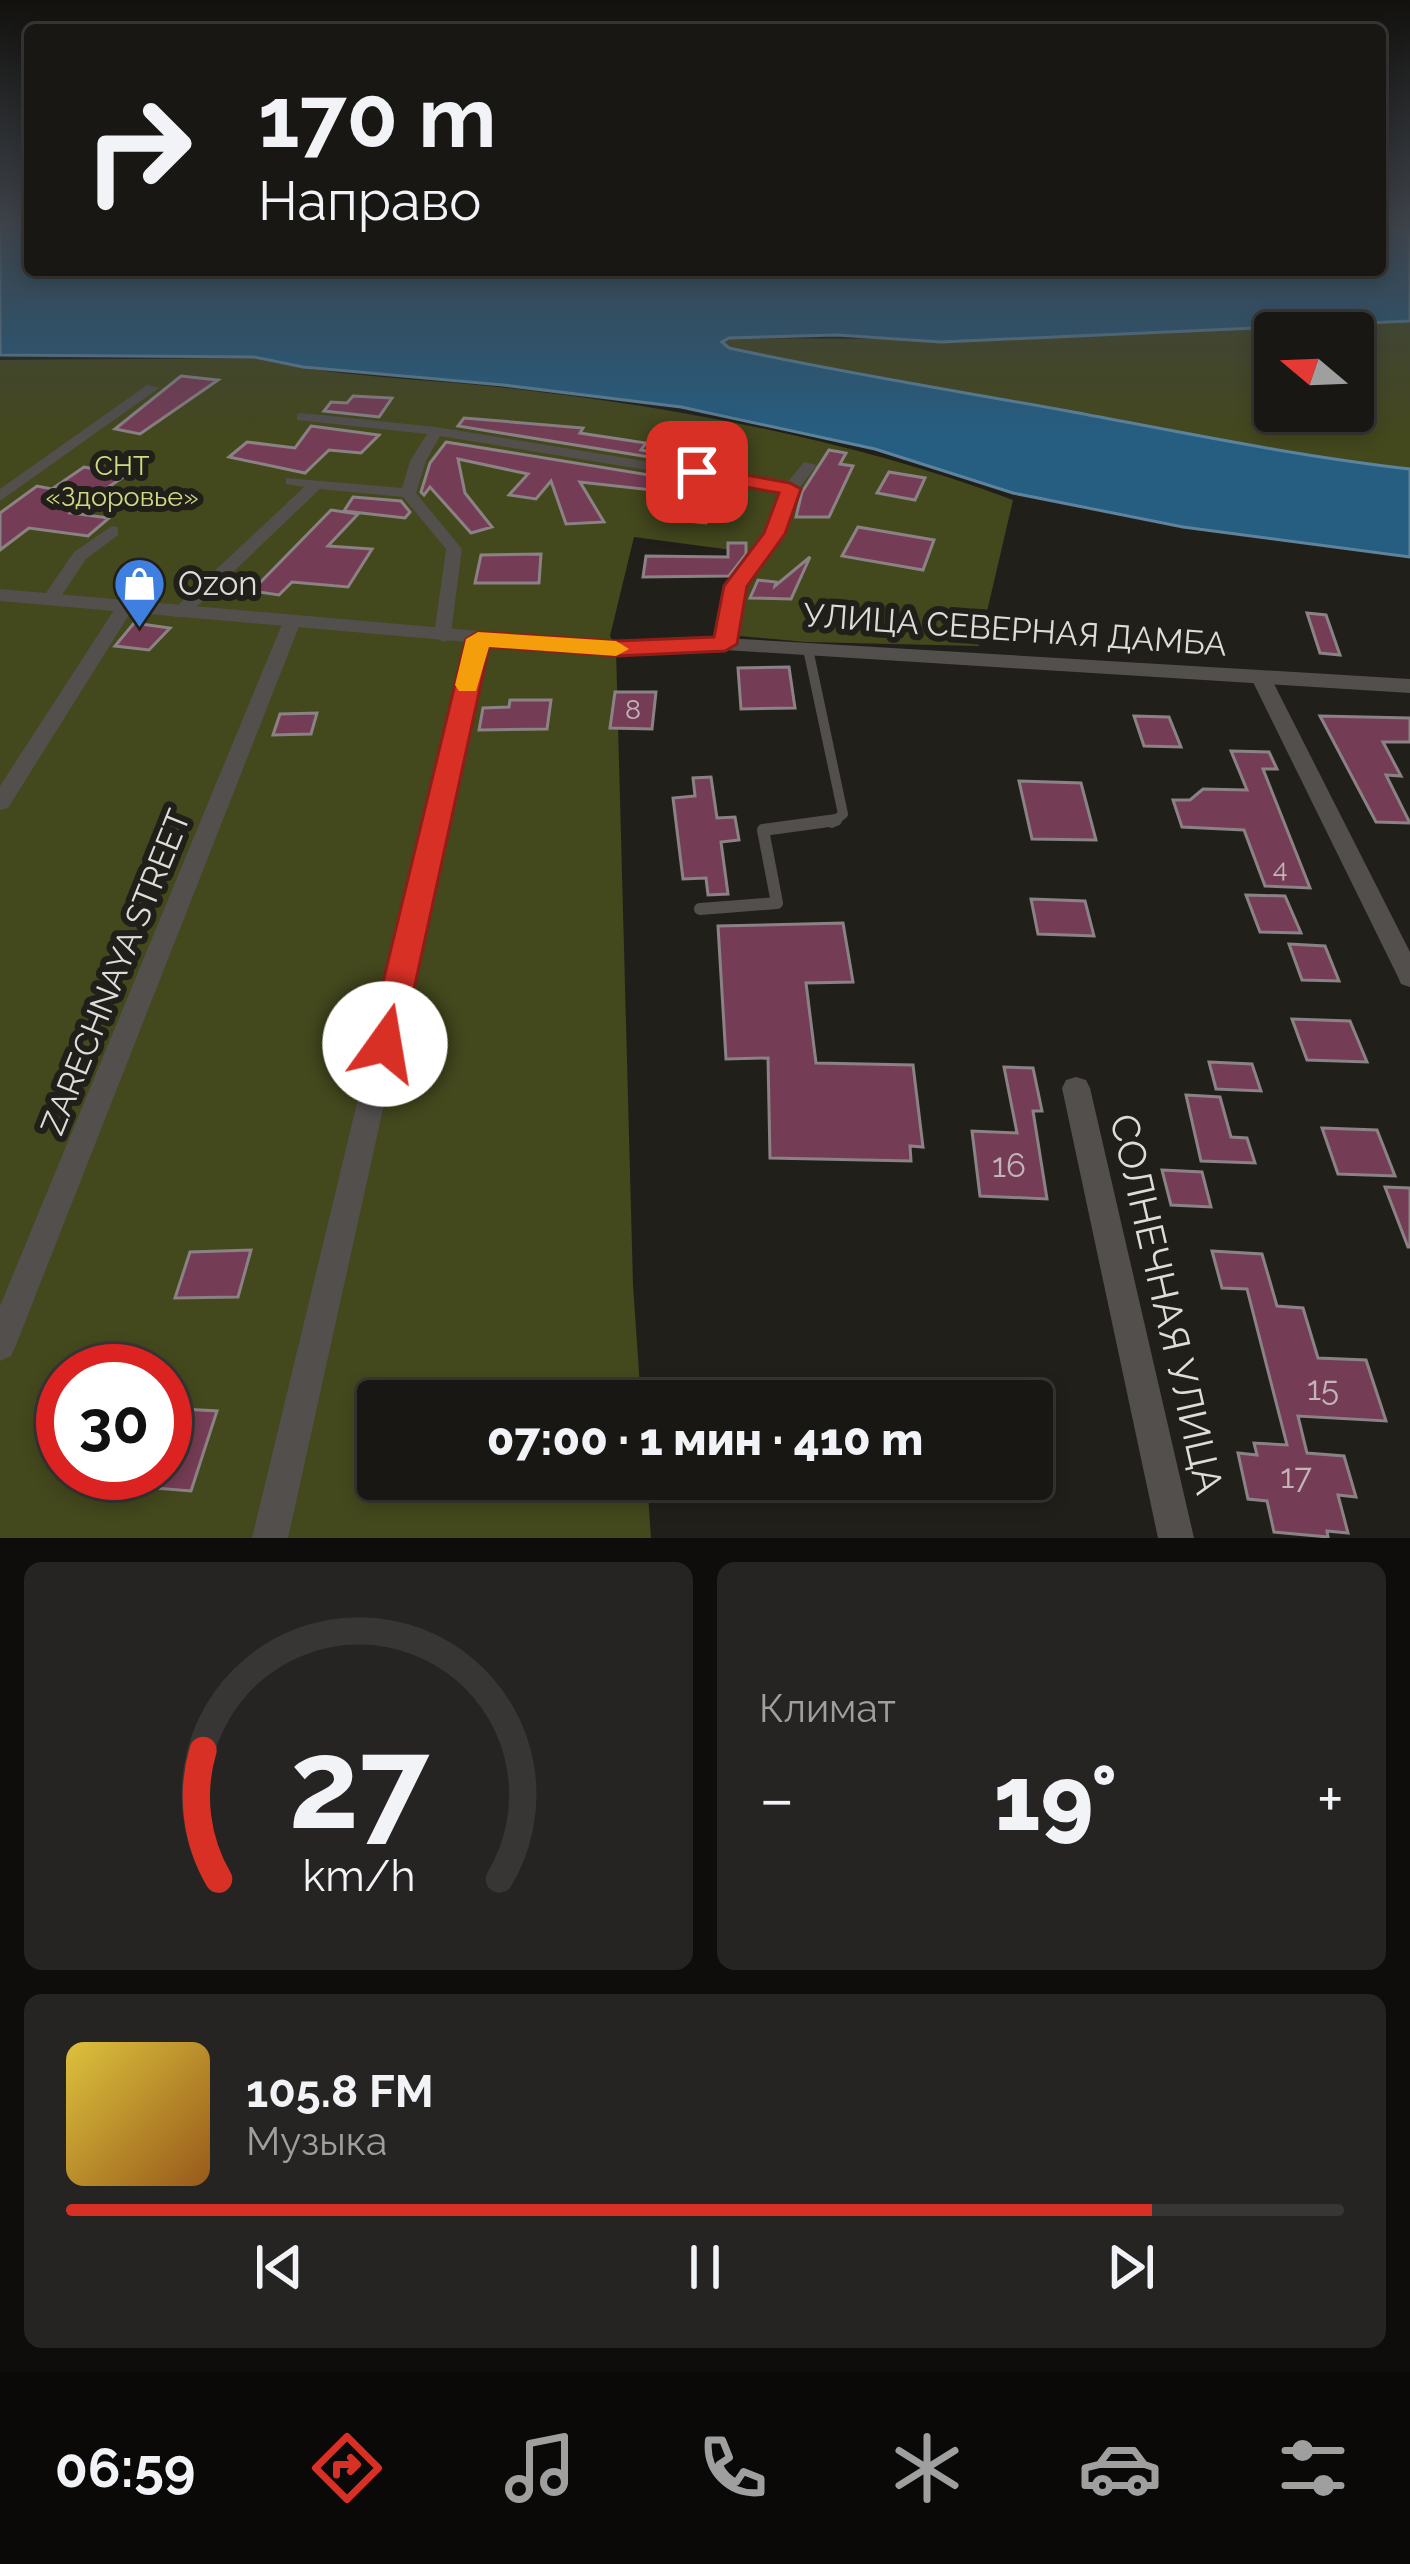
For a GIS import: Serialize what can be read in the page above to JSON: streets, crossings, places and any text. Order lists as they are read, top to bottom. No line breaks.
{"streets":{"street":["УЛИЦА СЕВЕРНАЯ ДАМБА","ZARECHNAYA STREET","СОЛНЕЧНАЯ УЛИЦА"]},"crossings":[["УЛИЦА СЕВЕРНАЯ ДАМБА","ZARECHNAYA STREET"]],"parks":["СНТ «Здоровье»"],"places":{"shop":["Ozon"]},"house_numbers":["8","4","16","15","17"],"north":"left","page":{"turn":["170 m","Направо"],"limit":"30","trip":"07:00 · 1 мин · 410 m","tile":"Климат","heat":["−","19°","+"],"song":["105.8 FM","Музыка"],"tabs":"06:59","gauge":["27","km/h"]}}
